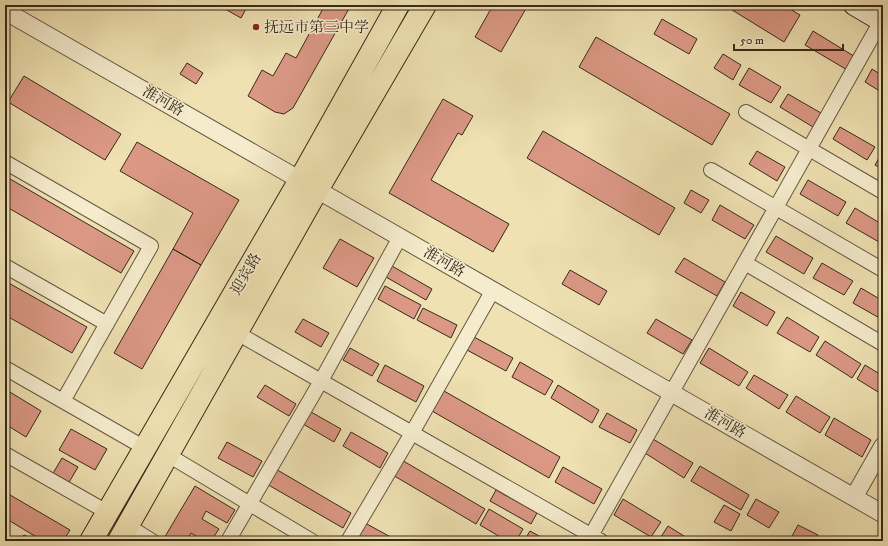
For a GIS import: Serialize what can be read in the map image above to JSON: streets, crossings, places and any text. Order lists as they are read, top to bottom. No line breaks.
{"streets":{"main road":["迎宾路"],"street":["淮河路"]},"crossings":[["淮河路","迎宾路"]],"places":["抚远市第三中学"],"scale_bar":"50 m"}
